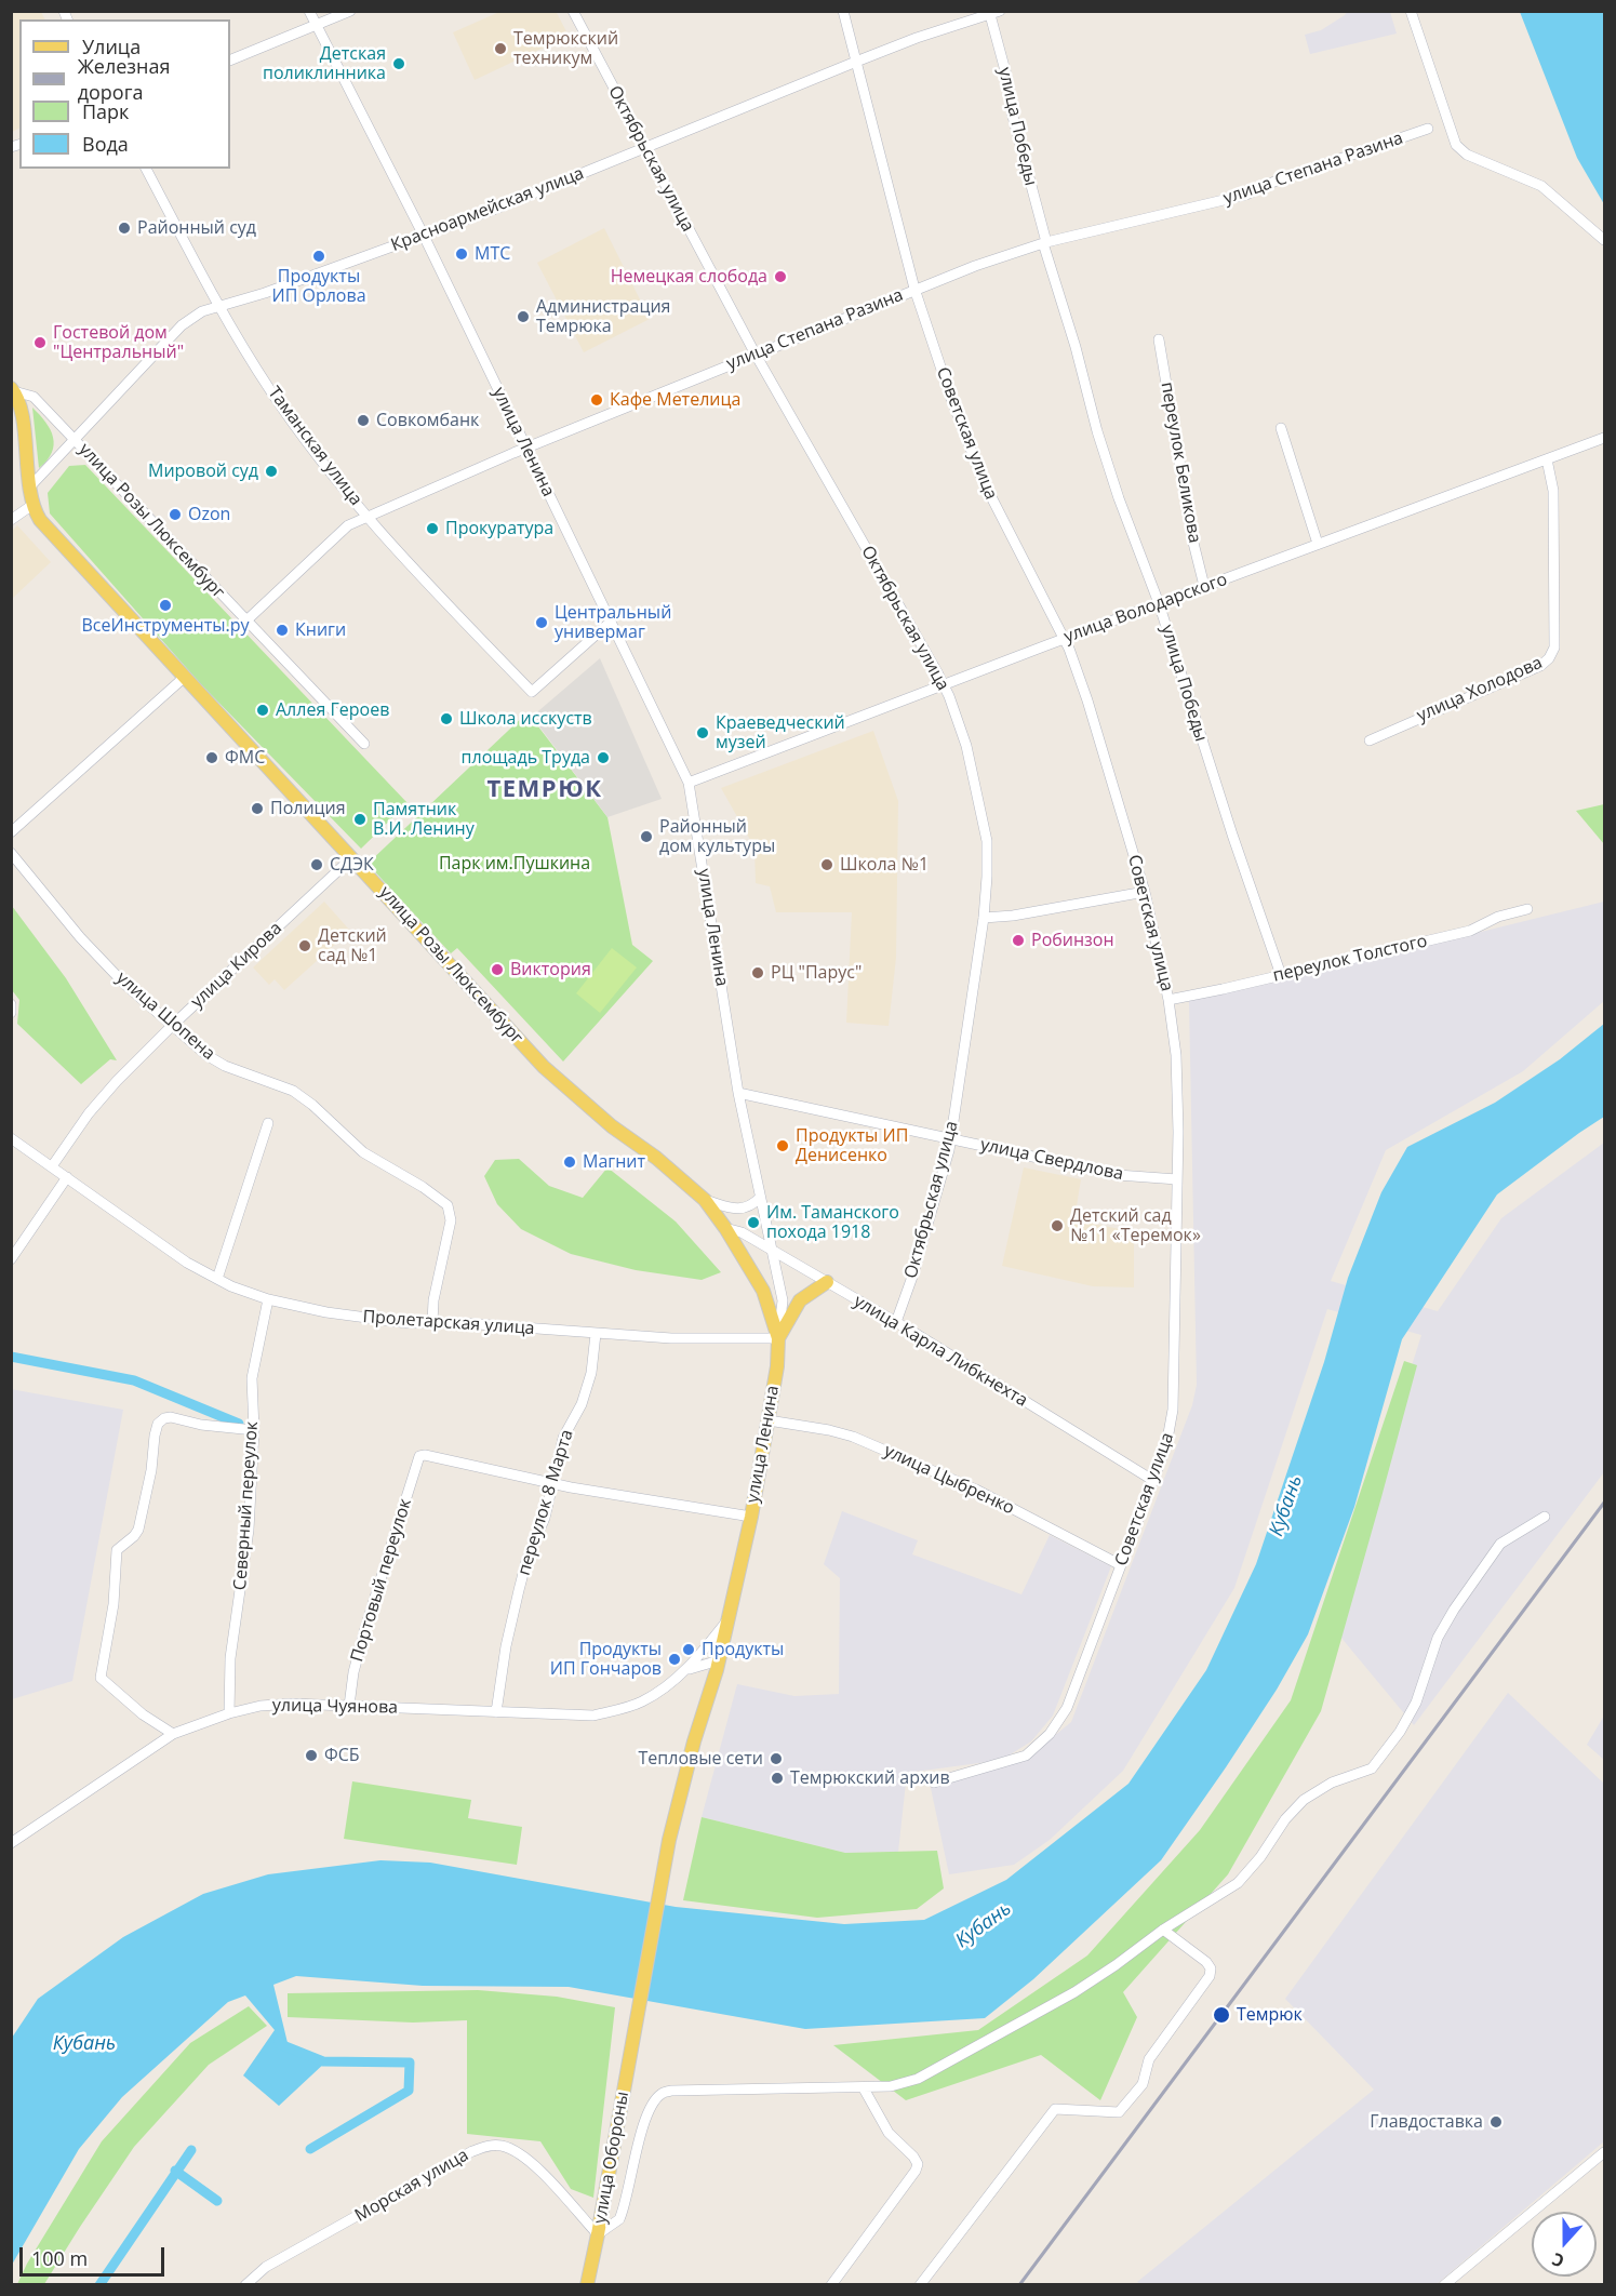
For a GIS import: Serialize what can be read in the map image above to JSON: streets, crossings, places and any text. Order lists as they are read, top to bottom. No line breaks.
{"streets":{"main road":["улица Ленина","улица Розы Люксембург","улица Обороны"],"street":["улица Победы","Октябрьская улица","улица Степана Разина","Красноармейская улица","Советская улица","Таманская улица","переулок Беликова","улица Володарского","улица Холодова","переулок Толстого","улица Кирова","улица Шопена","улица Свердлова","Пролетарская улица","улица Карла Либкнехта","улица Цыбренко","переулок 8 Марта","Северный переулок","Портовый переулок","улица Чуянова","Морская улица"]},"crossings":[["улица Победы","улица Степана Разина"],["улица Победы","Красноармейская улица"],["улица Победы","улица Володарского"],["улица Победы","переулок Толстого"],["Октябрьская улица","улица Степана Разина"],["Октябрьская улица","Красноармейская улица"],["Октябрьская улица","улица Володарского"],["Октябрьская улица","улица Свердлова"],["Октябрьская улица","улица Карла Либкнехта"],["улица Степана Разина","Советская улица"],["улица Степана Разина","улица Ленина"],["улица Степана Разина","Таманская улица"],["улица Степана Разина","улица Розы Люксембург"],["Красноармейская улица","Советская улица"],["Красноармейская улица","улица Ленина"],["Красноармейская улица","Таманская улица"],["Красноармейская улица","улица Розы Люксембург"],["Советская улица","улица Володарского"],["Советская улица","переулок Толстого"],["Советская улица","улица Свердлова"],["Советская улица","улица Карла Либкнехта"],["Советская улица","улица Цыбренко"],["улица Ленина","Таманская улица"],["улица Ленина","улица Розы Люксембург"],["улица Ленина","улица Володарского"],["улица Ленина","улица Свердлова"],["улица Ленина","Пролетарская улица"],["улица Ленина","улица Карла Либкнехта"],["улица Ленина","улица Цыбренко"],["улица Ленина","улица Чуянова"],["улица Ленина","улица Обороны"],["переулок Беликова","улица Володарского"],["улица Розы Люксембург","улица Кирова"],["улица Розы Люксембург","Пролетарская улица"],["улица Розы Люксембург","улица Карла Либкнехта"],["улица Володарского","улица Холодова"],["улица Кирова","улица Шопена"],["улица Кирова","Пролетарская улица"],["улица Шопена","Пролетарская улица"],["Пролетарская улица","переулок 8 Марта"],["Пролетарская улица","Северный переулок"],["переулок 8 Марта","Портовый переулок"],["переулок 8 Марта","улица Чуянова"],["Северный переулок","улица Чуянова"],["Портовый переулок","улица Чуянова"],["улица Обороны","Морская улица"]],"districts":["ТЕМРЮК"],"water":["Кубань"],"parks":["Парк им.Пушкина"],"places":["Темрюкский техникум","Детская поликлинника","Районный суд","МТС","Продукты ИП Орлова","Немецкая слобода","Администрация Темрюка","Гостевой дом \"Центральный\"","Кафе Метелица","Совкомбанк","Мировой суд","Ozon","Прокуратура","ВсеИнструменты.ру","Центральный универмаг","Книги","Аллея Героев","Школа исскуств","Краеведческий музей","ФМС","площадь Труда","Полиция","Памятник В.И. Ленину","Районный дом культуры","СДЭК","Школа №1","Робинзон","Детский сад №1","Виктория","РЦ \"Парус\"","Продукты ИП Денисенко","Магнит","Им. Таманского похода 1918","Детский сад №11 «Теремок»","Продукты","Продукты ИП Гончаров","ФСБ","Тепловые сети","Темрюкский архив","Темрюк","Главдоставка"],"legend":["Улица","Железная дорога","Парк","Вода"],"scale_bar":"100 m","north":"bottom"}
